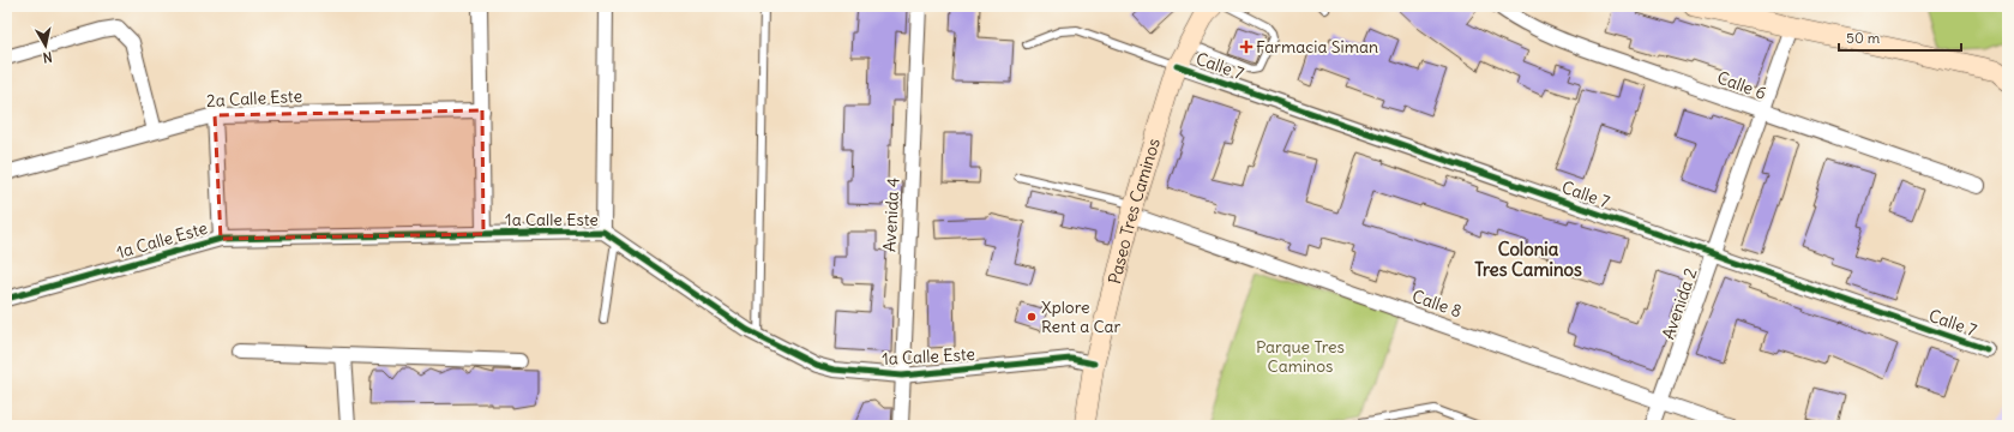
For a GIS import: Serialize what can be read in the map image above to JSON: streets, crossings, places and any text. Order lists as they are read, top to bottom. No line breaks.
{"streets":{"street":["Calle 7","Calle 6","2a Calle Este","Paseo Tres Caminos","Avenida 4","1a Calle Este","Calle 8","Avenida 2"]},"crossings":[["Calle 7","Paseo Tres Caminos"],["Calle 7","Avenida 2"],["Calle 6","Avenida 2"],["Paseo Tres Caminos","1a Calle Este"],["Paseo Tres Caminos","Calle 8"],["Avenida 4","1a Calle Este"],["Calle 8","Avenida 2"]],"districts":["Colonia Tres Caminos"],"parks":["Parque Tres Caminos"],"places":{"health":["Farmacia Siman"],"other":["Xplore Rent a Car"]},"scale_bar":"50 m","north":"bottom"}
